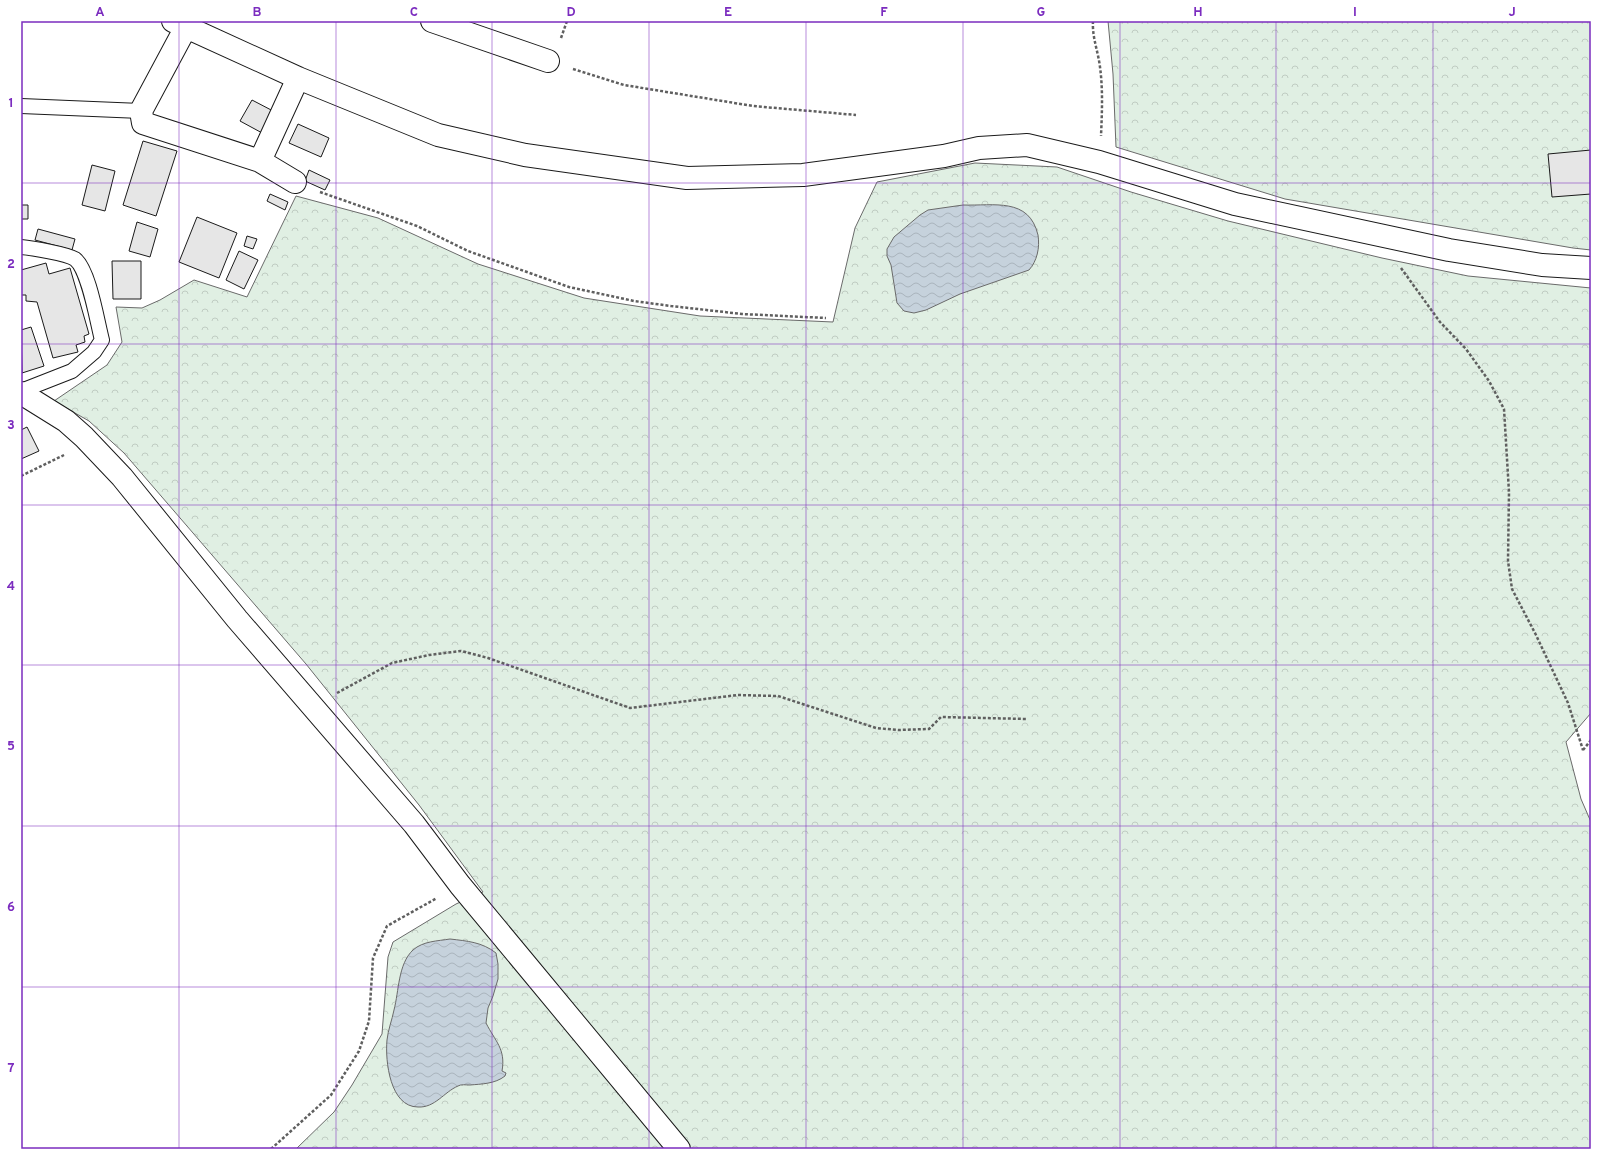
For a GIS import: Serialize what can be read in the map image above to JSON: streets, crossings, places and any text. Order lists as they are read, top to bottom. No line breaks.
{"grid":{"columns":["A","B","C","D","E","F","G","H","I","J"],"rows":["1","2","3","4","5","6","7"]}}
